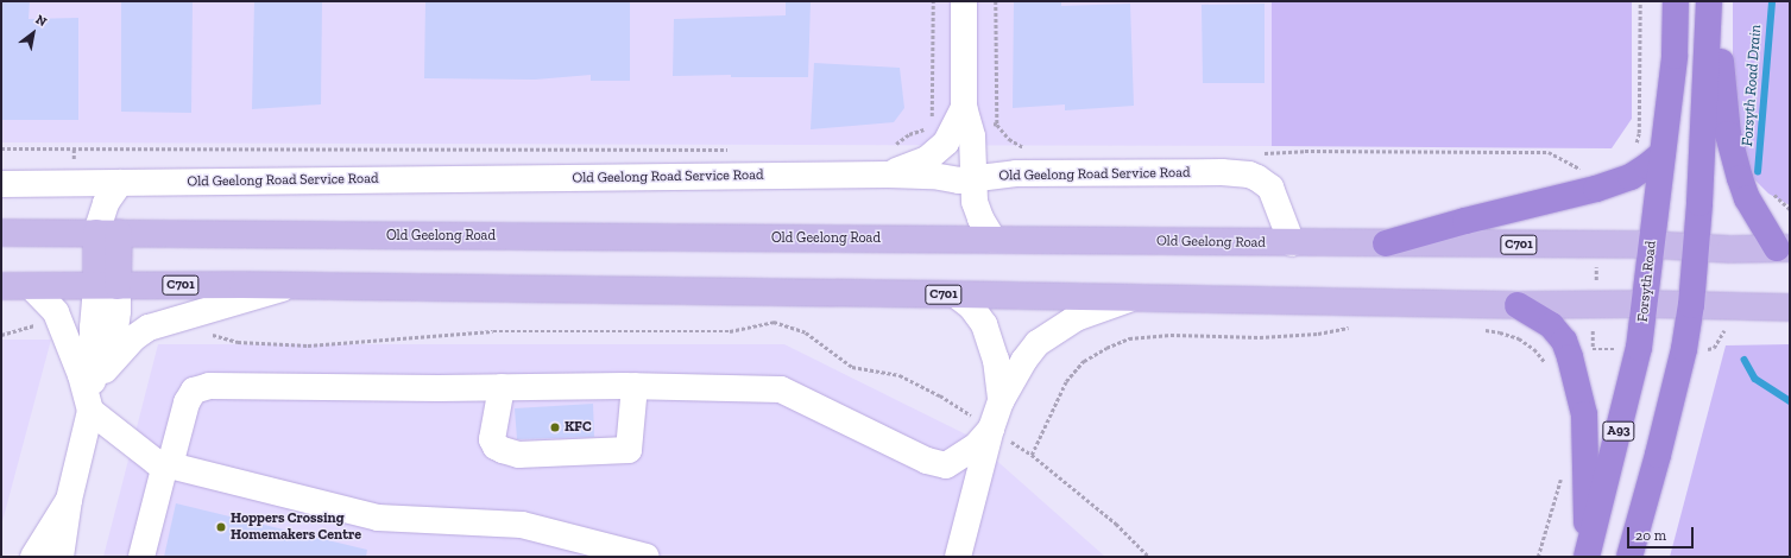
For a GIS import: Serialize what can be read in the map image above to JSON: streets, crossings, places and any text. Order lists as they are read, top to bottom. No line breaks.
{"streets":{"highway":["Forsyth Road","A93"],"main road":["Old Geelong Road","C701"],"street":["Old Geelong Road Service Road"]},"crossings":[["Old Geelong Road Service Road","Old Geelong Road"],["Old Geelong Road","C701"],["Old Geelong Road","Forsyth Road"],["C701","Forsyth Road"]],"water":["Forsyth Road Drain"],"places":["KFC","Hoppers Crossing Homemakers Centre"],"scale_bar":"20 m","north":"top right"}
